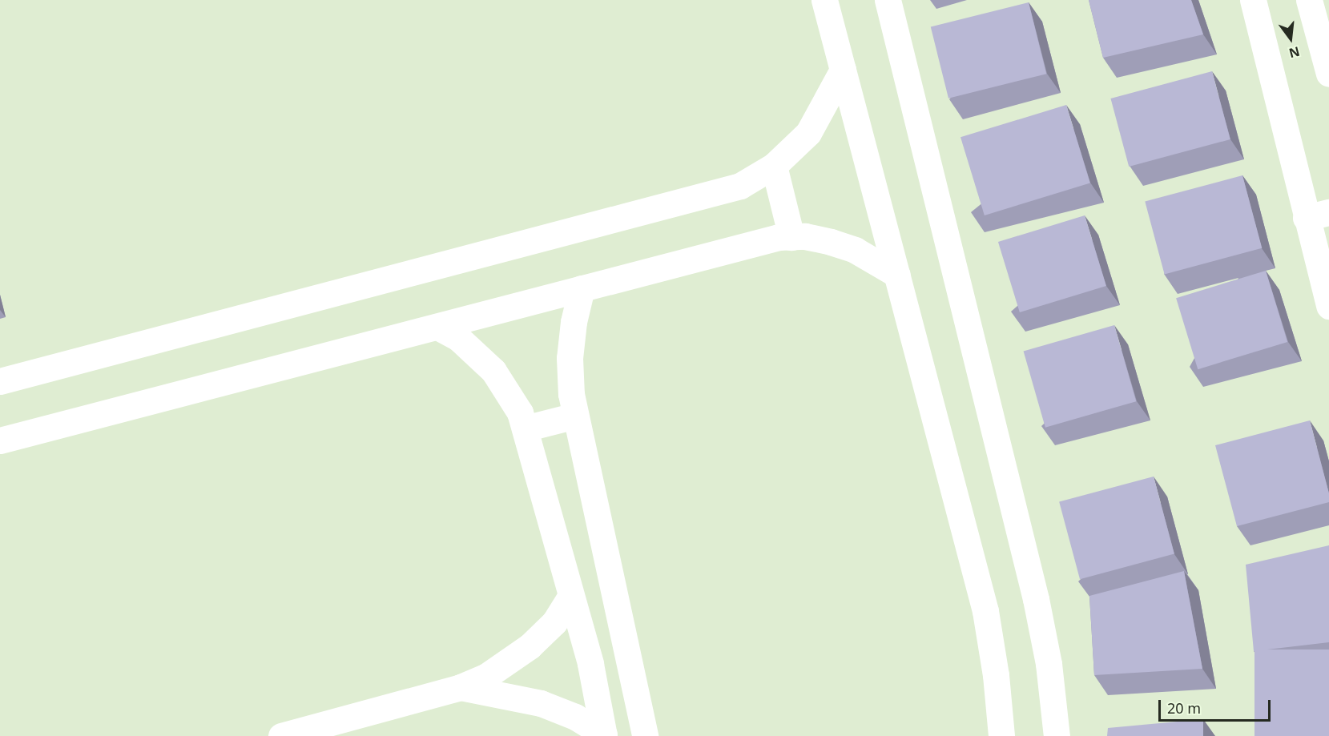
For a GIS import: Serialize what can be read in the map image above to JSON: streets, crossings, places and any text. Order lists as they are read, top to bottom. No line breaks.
{"scale_bar":"20 m","north":"bottom"}
